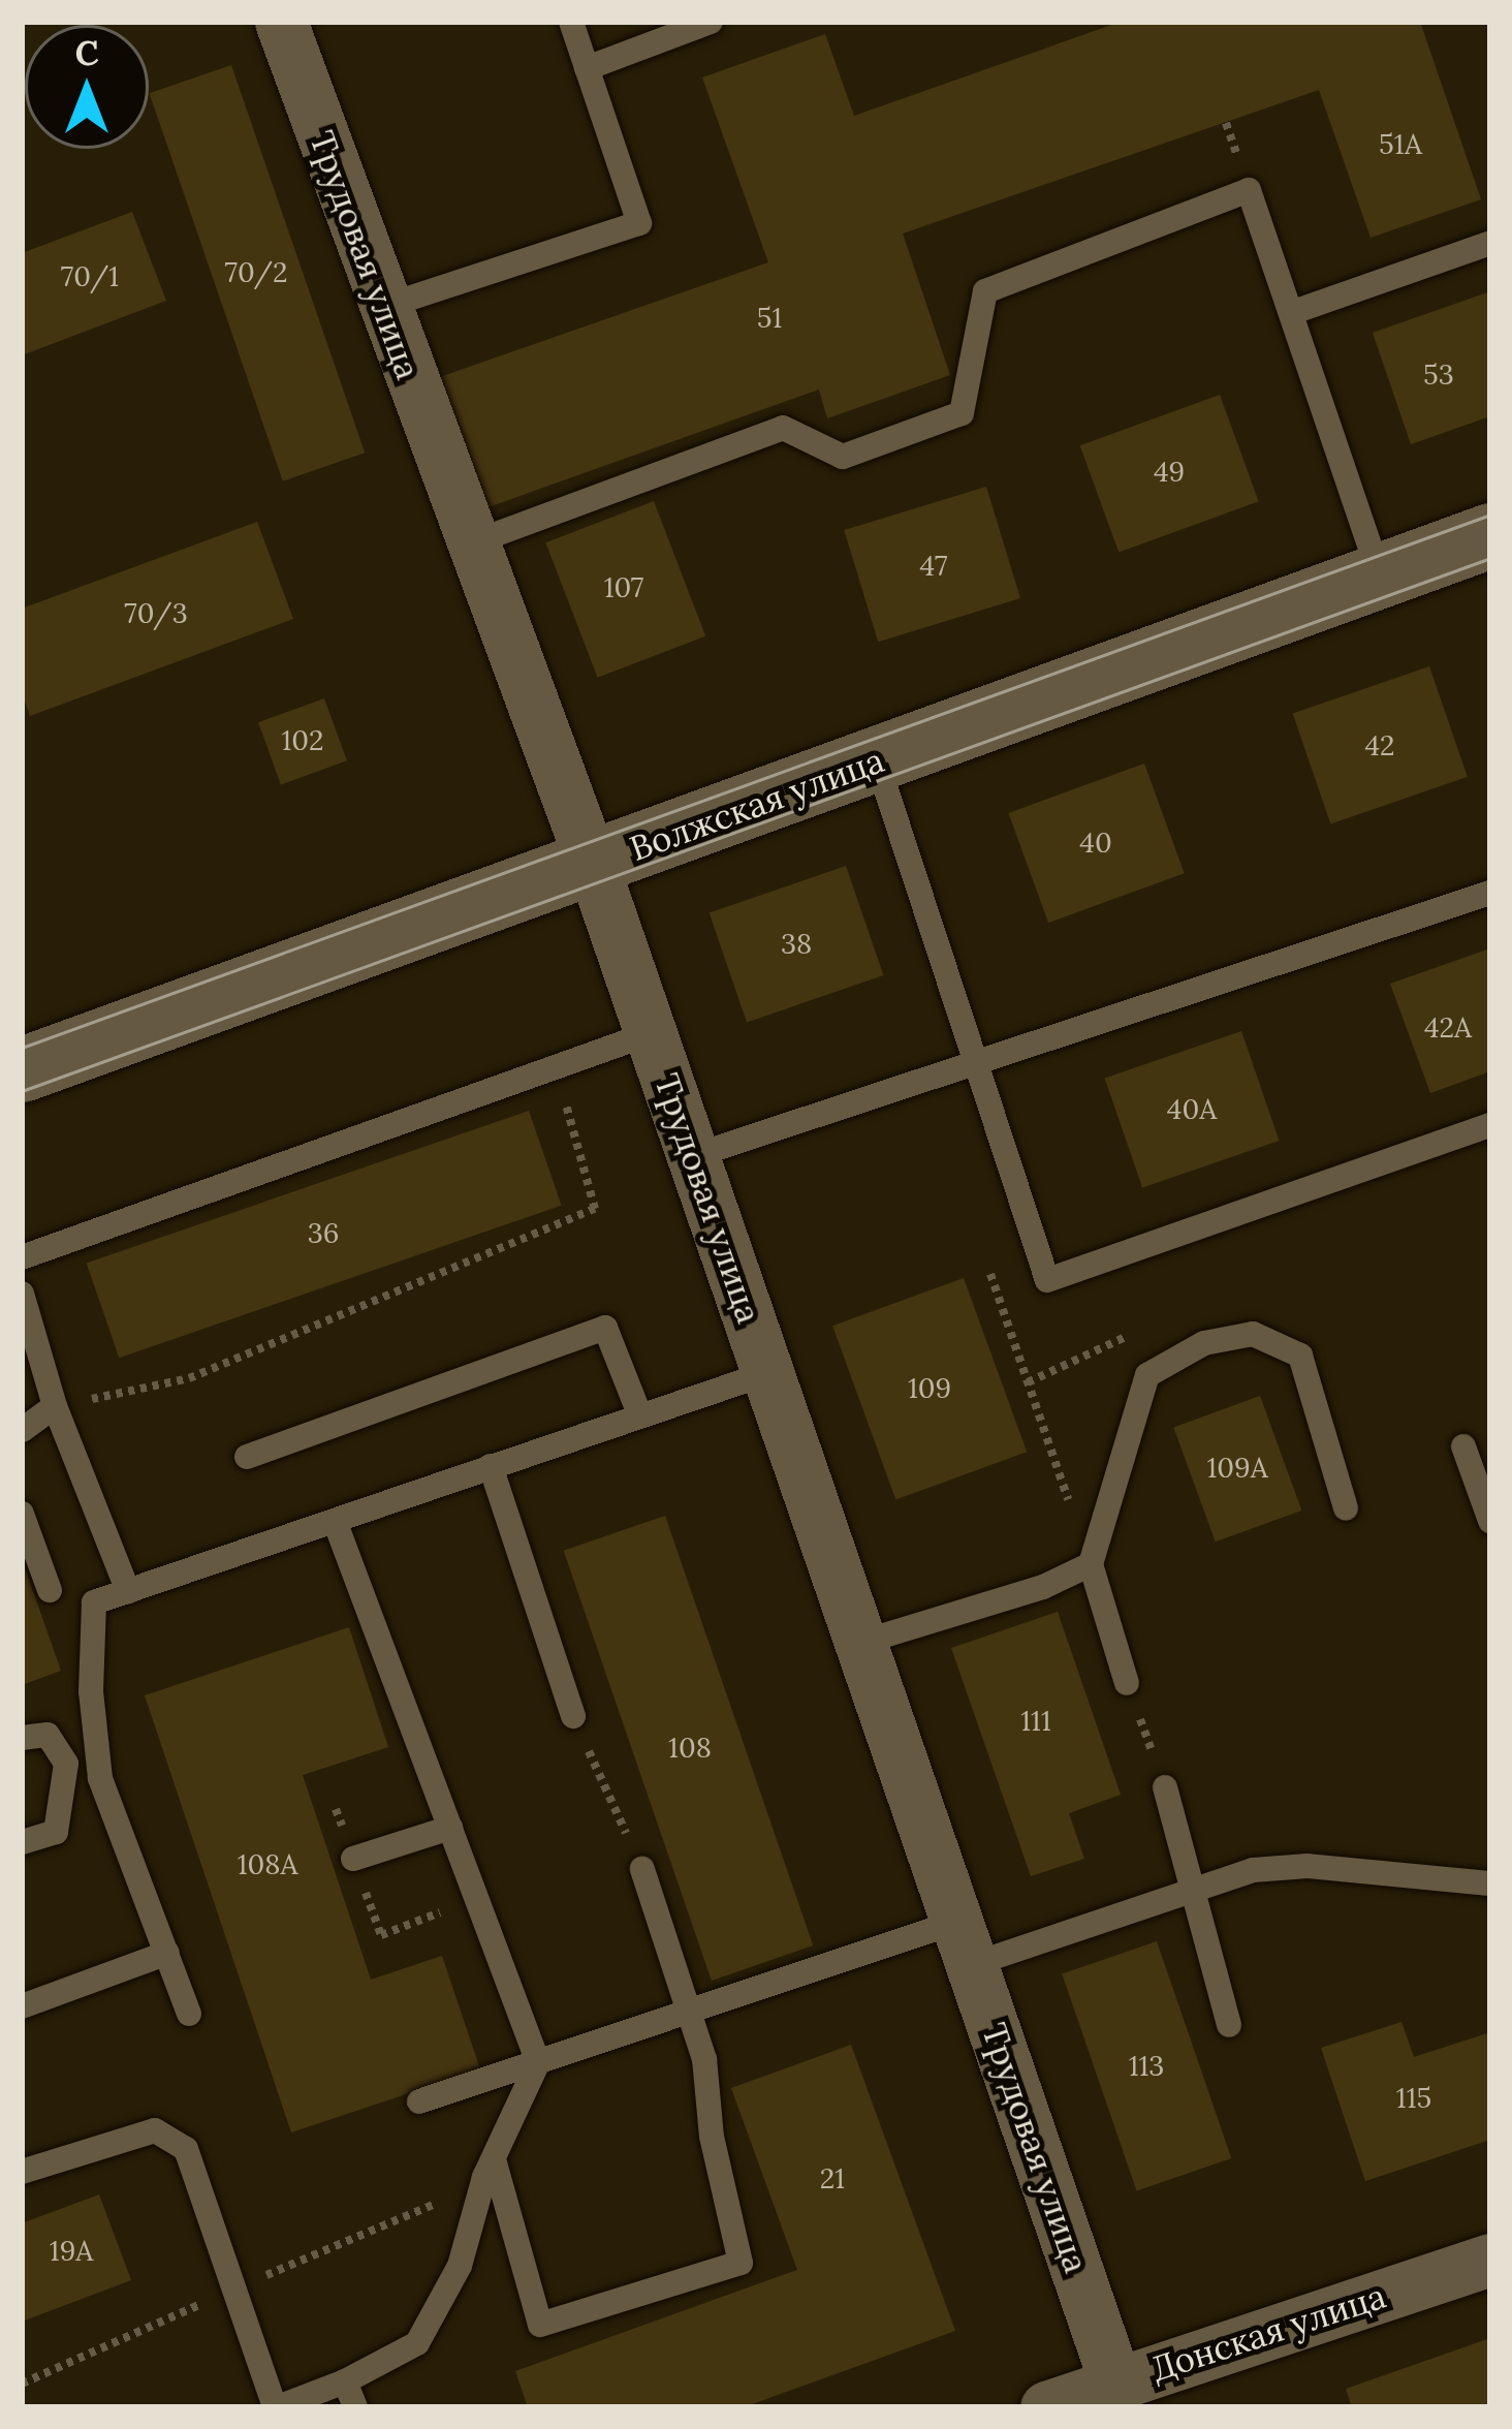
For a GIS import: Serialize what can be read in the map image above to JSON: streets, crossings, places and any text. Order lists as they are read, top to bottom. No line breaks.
{"streets":{"street":["Трудовая улица","Волжская улица","Донская улица"]},"crossings":[["Трудовая улица","Волжская улица"],["Трудовая улица","Донская улица"]],"house_numbers":["51А","70/2","70/1","51","53","49","47","107","70/3","102","42","40","38","42А","40А","36","109","109А","111","108","108А","113","115","21","19А"],"north":"top"}
